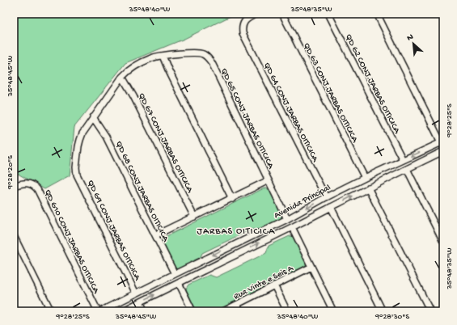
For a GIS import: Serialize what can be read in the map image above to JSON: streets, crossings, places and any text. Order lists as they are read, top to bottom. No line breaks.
{"streets":{"street":["QD G2 CONJ.JARBAS OITICICA","QD G3 CONJ.JARBAS OITICICA","QD G4 CONJ.JARBAS OITICICA","QD G5 CONJ.JARBAS OITICICA","QD G7 CONJ.JARBAS OITICICA","QD G8 CONJ.JARBAS OITICICA","Avenida Principal","QD G9 CONJ.JARBAS OITICICA","QD G10 CONJ.JARBAS OITICICA","Rua Vinte e Seis A"]},"crossings":[["QD G2 CONJ.JARBAS OITICICA","Avenida Principal"],["QD G3 CONJ.JARBAS OITICICA","Avenida Principal"],["QD G4 CONJ.JARBAS OITICICA","Avenida Principal"],["QD G5 CONJ.JARBAS OITICICA","Avenida Principal"],["QD G8 CONJ.JARBAS OITICICA","Avenida Principal"],["QD G8 CONJ.JARBAS OITICICA","QD G9 CONJ.JARBAS OITICICA"],["Avenida Principal","QD G9 CONJ.JARBAS OITICICA"]],"districts":["JARBAS OITICICA"],"north":"top left","coordinates":["35°48'40\"W","35°48'35\"W","35°48'45\"W","9°28'25\"S","9°28'20\"S","9°28'30\"S"]}
